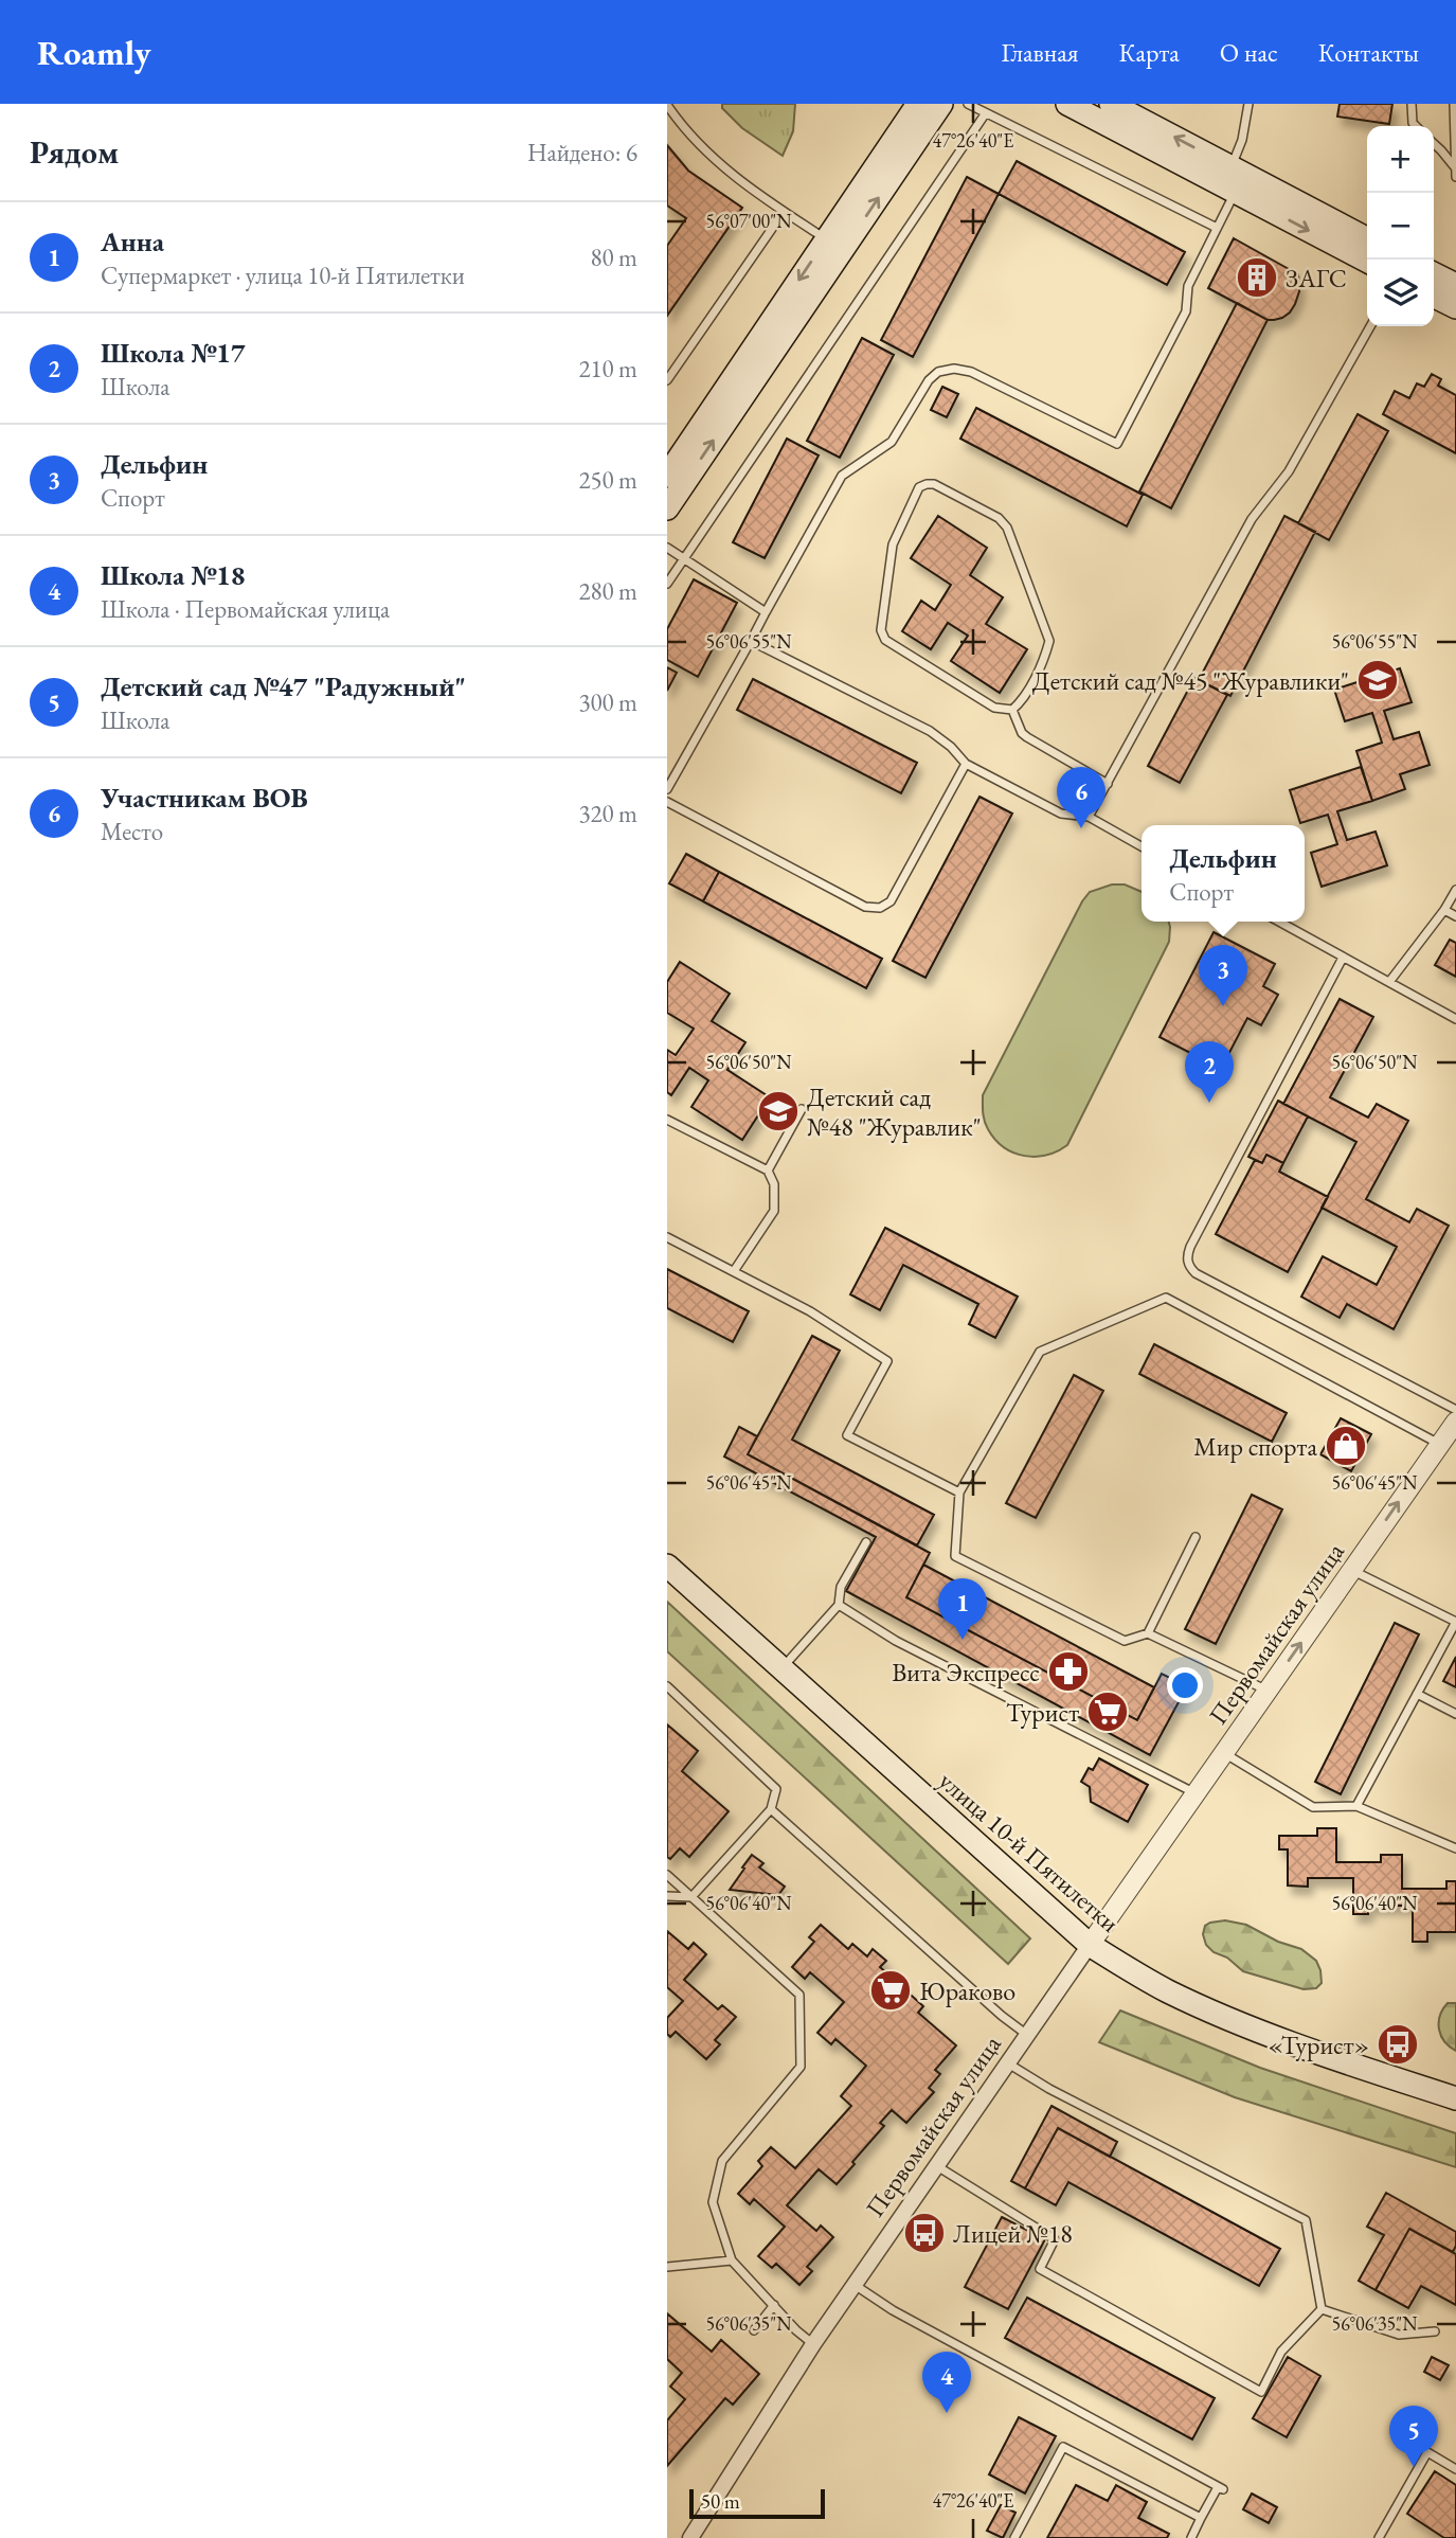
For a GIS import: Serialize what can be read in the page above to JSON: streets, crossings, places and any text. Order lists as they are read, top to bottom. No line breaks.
{"streets":{"main road":["улица 10-й Пятилетки"],"street":["Первомайская улица"]},"crossings":[["Первомайская улица","улица 10-й Пятилетки"]],"places":{"building":["ЗАГС"],"school or university":["Детский сад №45 \"Журавлики\"","Детский сад №48 \"Журавлик\""],"shop":["Мир спорта"],"pharmacy":["Вита Экспресс"],"supermarket":["Турист","Юраково"],"bus stop":["«Турист»","Лицей №18"]},"scale_bar":"50 m","page":{"header":"Roamly","nav":["Главная","Карта","О нас","Контакты"],"heading":["Рядом","Найдено: 6"],"map_buttons":["+","−"],"list":[{"mark":"1","name":"Анна","note":"Супермаркет · улица 10-й Пятилетки","value":"80 m"},{"mark":"2","name":"Школа №17","note":"Школа","value":"210 m"},{"mark":"3","name":"Дельфин","note":"Спорт","value":"250 m"},{"mark":"4","name":"Школа №18","note":"Школа · Первомайская улица","value":"280 m"},{"mark":"5","name":"Детский сад №47 \"Радужный\"","note":"Школа","value":"300 m"},{"mark":"6","name":"Участникам ВОВ","note":"Место","value":"320 m"}],"pins":["6","3","2","1","4","5"],"popup":["Дельфин","Спорт"],"scale":"50 m"},"coordinates":["47°26'40\"E","56°07'00\"N","56°06'55\"N","56°06'50\"N","56°06'45\"N","56°06'40\"N","56°06'35\"N"]}
